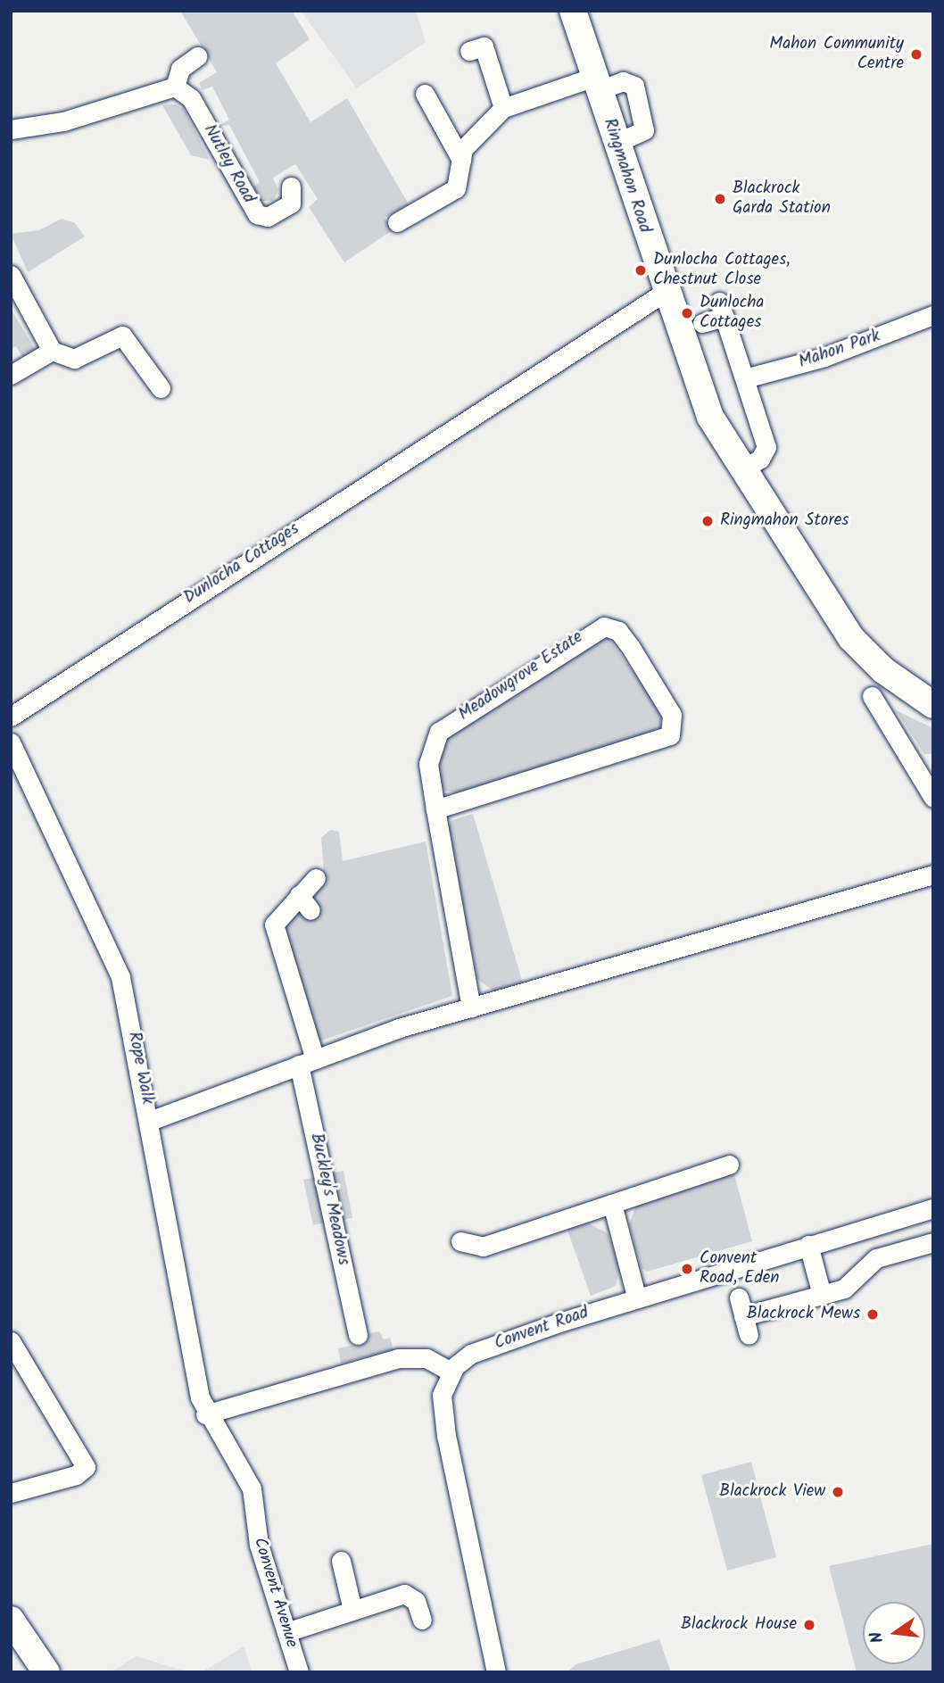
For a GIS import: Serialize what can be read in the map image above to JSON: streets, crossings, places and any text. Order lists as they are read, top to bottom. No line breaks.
{"streets":{"street":["Nutley Road","Ringmahon Road","Mahon Park","Dunlocha Cottages","Meadowgrove Estate","Rope Walk","Buckley's Meadows","Convent Road","Convent Avenue"]},"crossings":[["Ringmahon Road","Dunlocha Cottages"],["Rope Walk","Convent Avenue"]],"places":["Mahon Community Centre","Blackrock Garda Station","Dunlocha Cottages, Chestnut Close","Dunlocha Cottages","Ringmahon Stores","Convent Road, Eden","Blackrock Mews","Blackrock View","Blackrock House"],"north":"left"}
